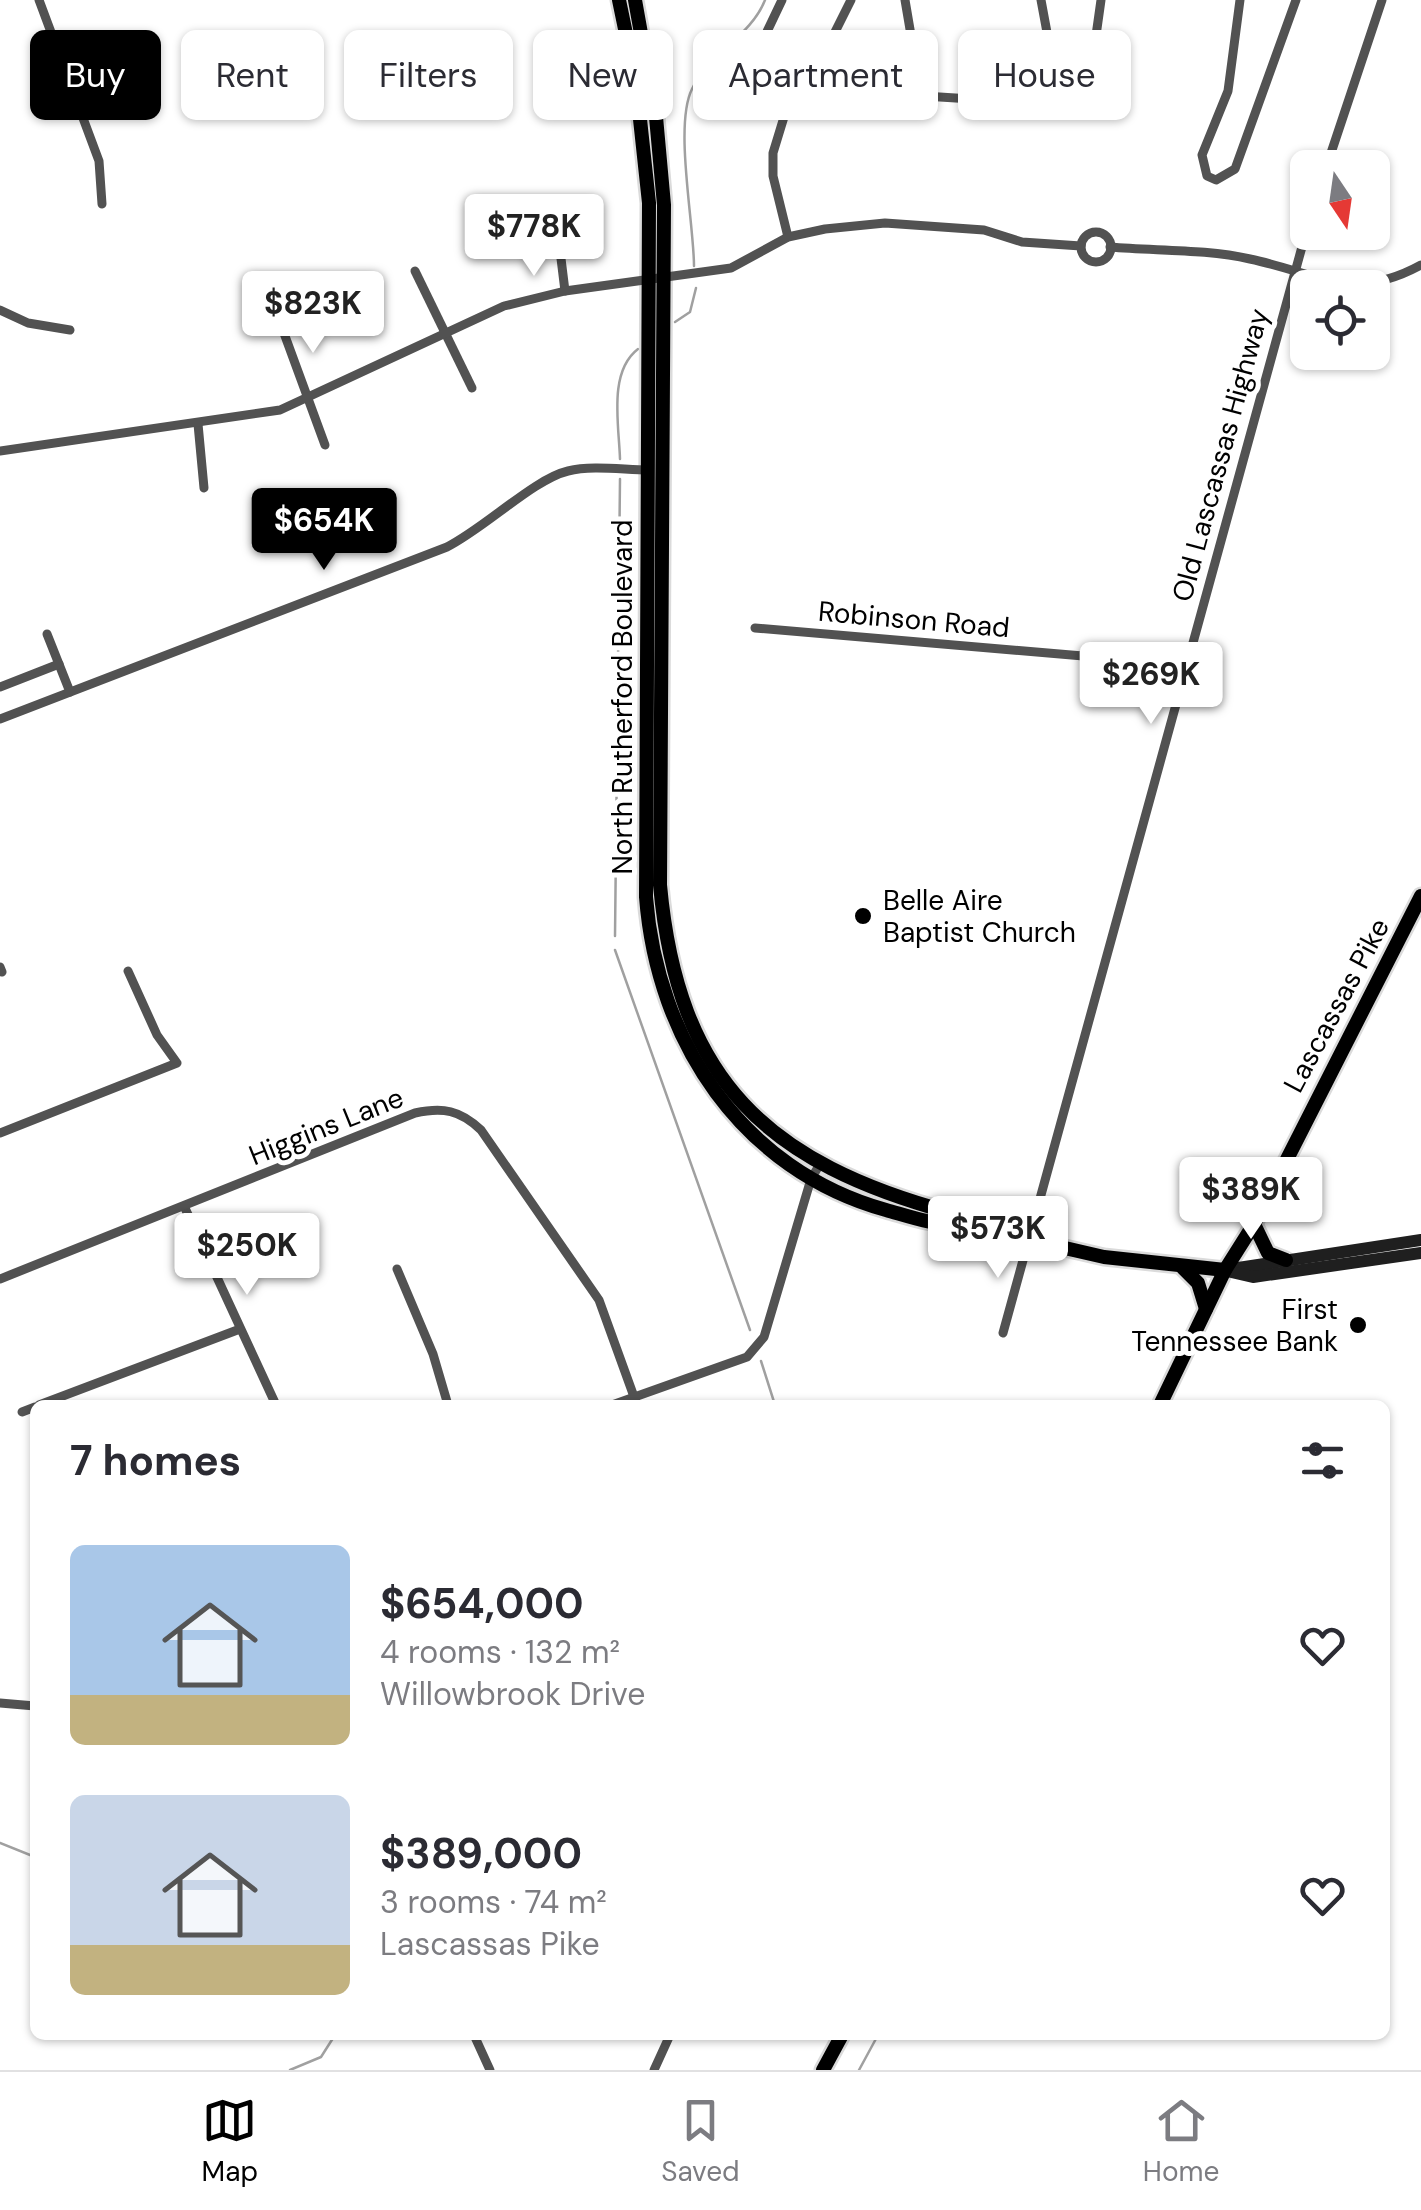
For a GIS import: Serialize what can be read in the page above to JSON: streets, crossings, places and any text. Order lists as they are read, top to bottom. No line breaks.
{"streets":{"main road":["North Rutherford Boulevard","Lascassas Pike"],"street":["Old Lascassas Highway","Robinson Road","Higgins Lane"]},"crossings":[["Old Lascassas Highway","Robinson Road"],["Old Lascassas Highway","North Rutherford Boulevard"],["North Rutherford Boulevard","Lascassas Pike"]],"places":["Belle Aire Baptist Church","First Tennessee Bank"],"north":"bottom","page":{"chip":["Buy","Rent","Filters","New","Apartment","House"],"price":["$778K","$823K","$654K","$269K","$389K","$573K","$250K"],"heading":"7 homes","list":[{"name":"$654,000","note":"4 rooms · 132 m² · Willowbrook Drive"},{"name":"$389,000","note":"3 rooms · 74 m² · Lascassas Pike"}],"tabs":["Map","Saved","Home"]}}
